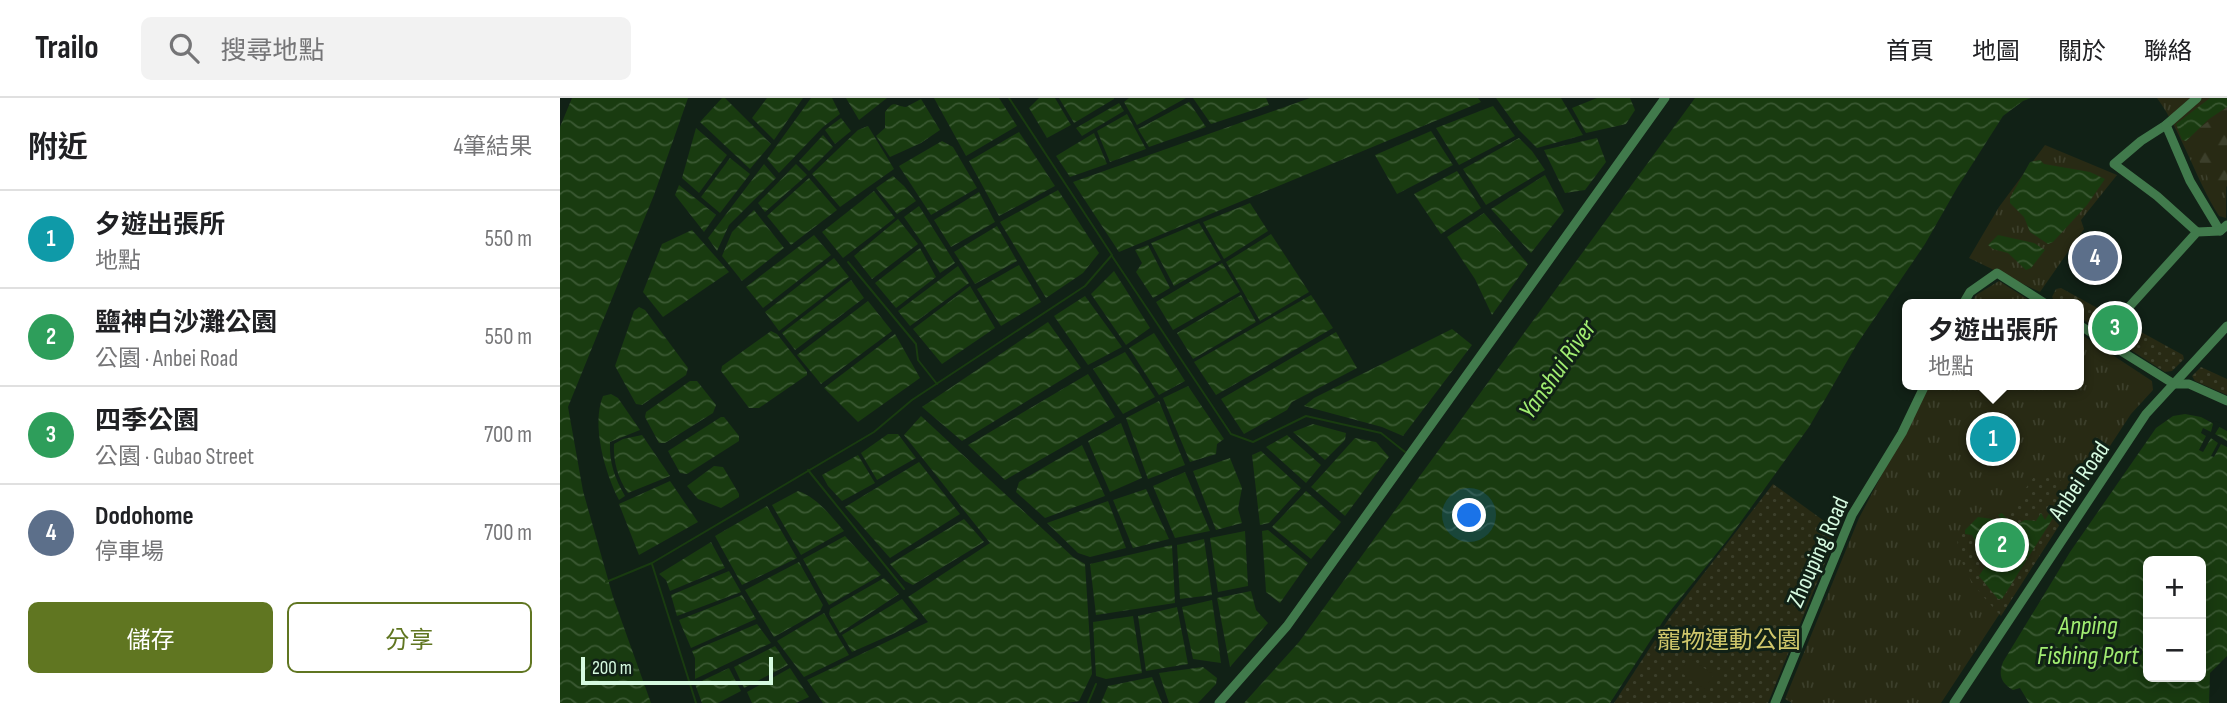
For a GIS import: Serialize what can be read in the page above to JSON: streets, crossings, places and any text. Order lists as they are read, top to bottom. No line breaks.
{"streets":{"street":["Anbei Road","Zhouping Road"]},"water":["Yanshui River","Anping Fishing Port"],"parks":["寵物運動公園"],"scale_bar":"200 m","page":{"header":"Trailo","search":"搜尋地點","nav":["首頁","地圖","關於","聯絡"],"heading":["附近","4筆結果"],"list":[{"mark":"1","name":"夕遊出張所","note":"地點","value":"550 m"},{"mark":"2","name":"鹽神白沙灘公園","note":"公園 · Anbei Road","value":"550 m"},{"mark":"3","name":"四季公園","note":"公園 · Gubao Street","value":"700 m"},{"mark":"4","name":"Dodohome","note":"停車場","value":"700 m"}],"pins":["4","3","1","2"],"popup":["夕遊出張所","地點"],"map_buttons":["+","−"],"buttons":["儲存","分享"],"scale":"200 m"}}
